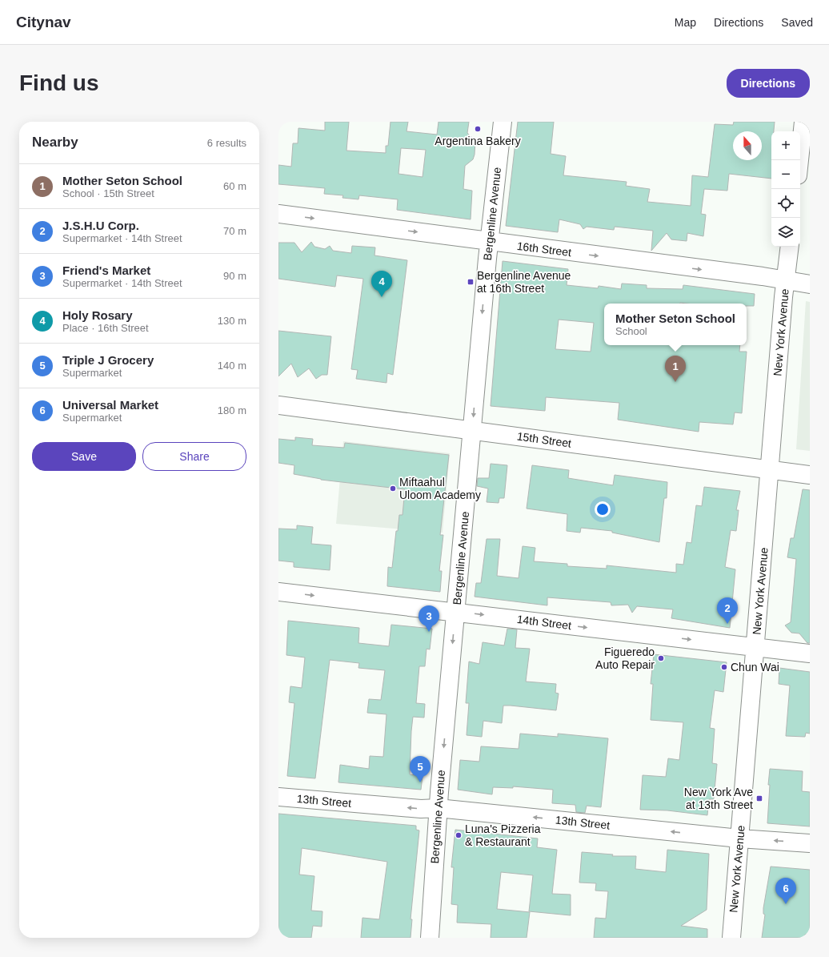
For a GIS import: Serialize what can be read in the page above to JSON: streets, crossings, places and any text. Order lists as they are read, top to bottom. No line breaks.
{"streets":{"street":["Bergenline Avenue","16th Street","New York Avenue","15th Street","14th Street","13th Street"]},"crossings":[["Bergenline Avenue","16th Street"],["Bergenline Avenue","15th Street"],["Bergenline Avenue","14th Street"],["Bergenline Avenue","13th Street"],["16th Street","New York Avenue"],["New York Avenue","15th Street"],["New York Avenue","14th Street"],["New York Avenue","13th Street"]],"one_way":["Bergenline Avenue","16th Street","14th Street","13th Street"],"places":{"other":["Argentina Bakery","Miftaahul Uloom Academy","Figueredo Auto Repair","Chun Wai","Luna's Pizzeria & Restaurant"],"transit":["Bergenline Avenue at 16th Street","New York Ave at 13th Street"]},"north":"top","page":{"header":"Citynav","nav":["Map","Directions","Saved"],"buttons":["Directions",["Save","Share"]],"title":"Find us","heading":["Nearby","6 results"],"map_buttons":["+","−"],"list":[{"mark":"1","name":"Mother Seton School","note":"School · 15th Street","value":"60 m"},{"mark":"2","name":"J.S.H.U Corp.","note":"Supermarket · 14th Street","value":"70 m"},{"mark":"3","name":"Friend's Market","note":"Supermarket · 14th Street","value":"90 m"},{"mark":"4","name":"Holy Rosary","note":"Place · 16th Street","value":"130 m"},{"mark":"5","name":"Triple J Grocery","note":"Supermarket","value":"140 m"},{"mark":"6","name":"Universal Market","note":"Supermarket","value":"180 m"}],"pins":["4","1","2","3","5","6"],"popup":["Mother Seton School","School"]}}
